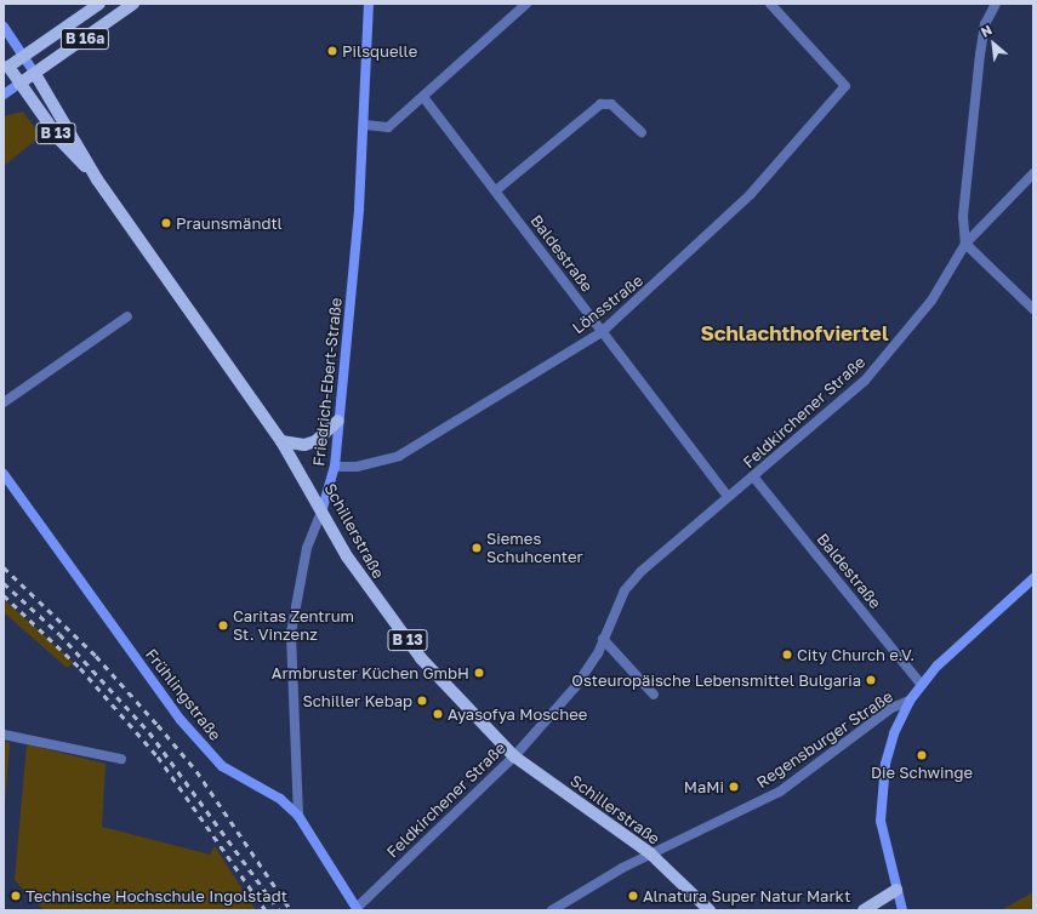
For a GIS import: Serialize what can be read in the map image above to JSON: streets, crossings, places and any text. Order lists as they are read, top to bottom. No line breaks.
{"streets":{"main road":["B 16a","B 13","Schillerstraße"],"street":["Baldestraße","Lönsstraße","Friedrich-Ebert-Straße","Feldkirchener Straße","Frühlingstraße","Regensburger Straße"]},"crossings":[["B 16a","B 13"],["B 16a","Schillerstraße"],["B 13","Schillerstraße"],["Baldestraße","Lönsstraße"],["Baldestraße","Feldkirchener Straße"],["Lönsstraße","Friedrich-Ebert-Straße"],["Friedrich-Ebert-Straße","Schillerstraße"],["Friedrich-Ebert-Straße","Frühlingstraße"],["Feldkirchener Straße","Schillerstraße"],["Feldkirchener Straße","Frühlingstraße"],["Schillerstraße","Regensburger Straße"]],"districts":["Schlachthofviertel"],"places":["Pilsquelle","Praunsmändtl","Siemes Schuhcenter","Caritas Zentrum St. Vinzenz","City Church e.V.","Armbruster Küchen GmbH","Osteuropäische Lebensmittel Bulgaria","Schiller Kebap","Ayasofya Moschee","Die Schwinge","MaMi","Technische Hochschule Ingolstadt","Alnatura Super Natur Markt"],"north":"top left"}
